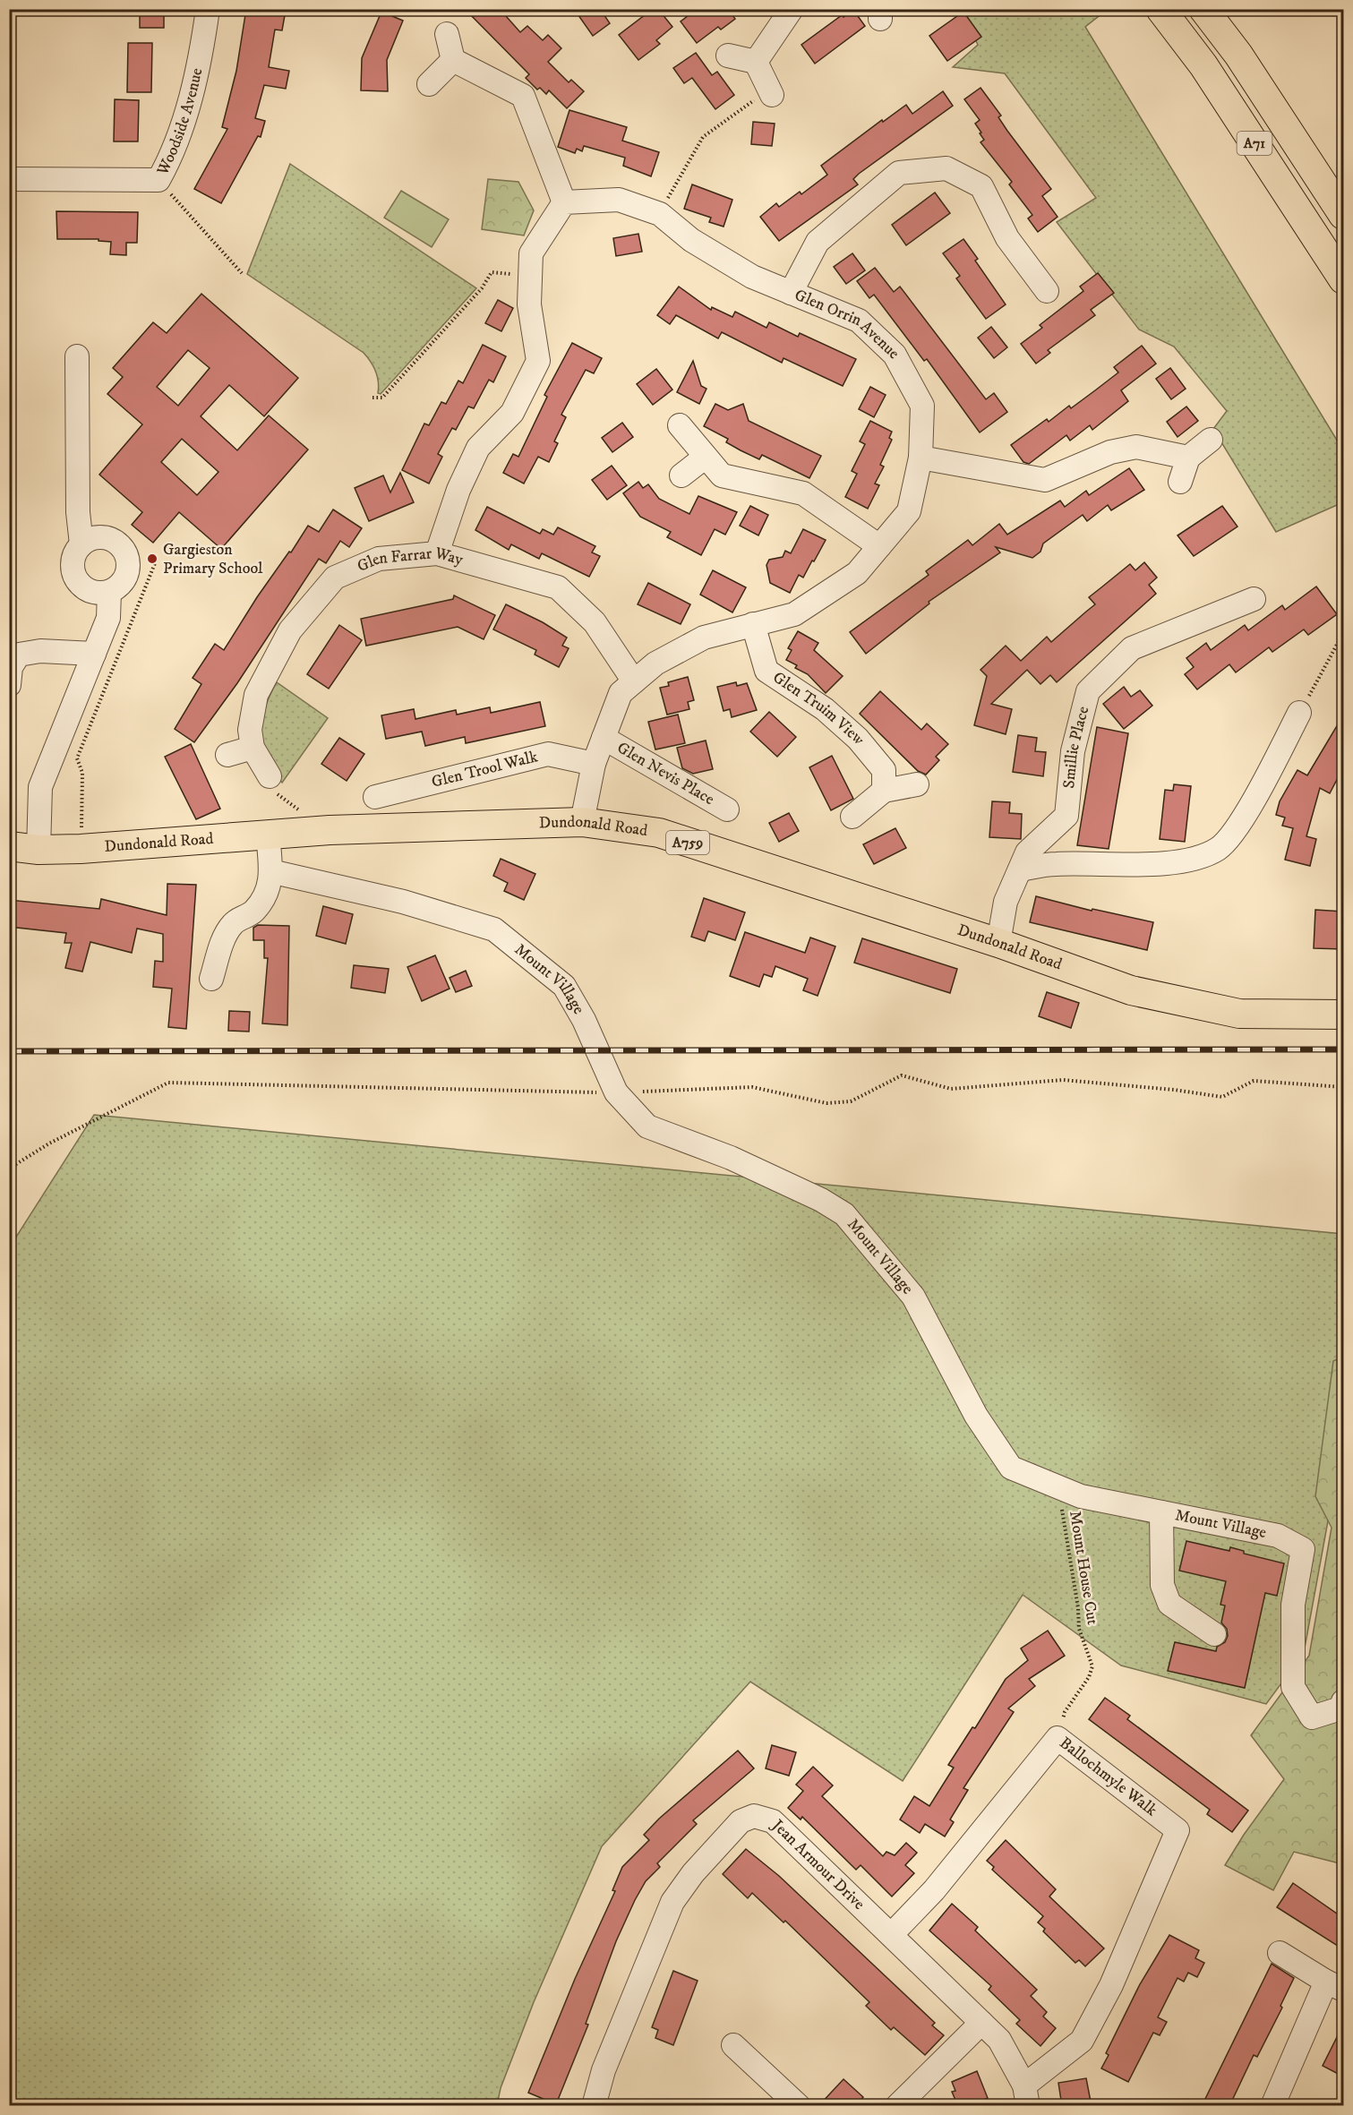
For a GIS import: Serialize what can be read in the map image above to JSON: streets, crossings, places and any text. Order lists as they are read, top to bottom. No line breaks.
{"streets":{"main road":["A71","Dundonald Road","A759"],"street":["Woodside Avenue","Glen Orrin Avenue","Glen Farrar Way","Glen Truim View","Smillie Place","Glen Trool Walk","Glen Nevis Place","Mount Village","Ballochmyle Walk","Jean Armour Drive"],"path":["Mount House Cut"]},"crossings":[["Glen Orrin Avenue","Glen Farrar Way"],["Glen Orrin Avenue","Glen Truim View"],["Glen Orrin Avenue","Glen Trool Walk"],["Glen Orrin Avenue","Glen Nevis Place"],["Glen Orrin Avenue","Dundonald Road"],["Smillie Place","Dundonald Road"],["Mount Village","Mount House Cut"],["Mount House Cut","Ballochmyle Walk"],["Ballochmyle Walk","Jean Armour Drive"]],"places":["Gargieston Primary School"]}
